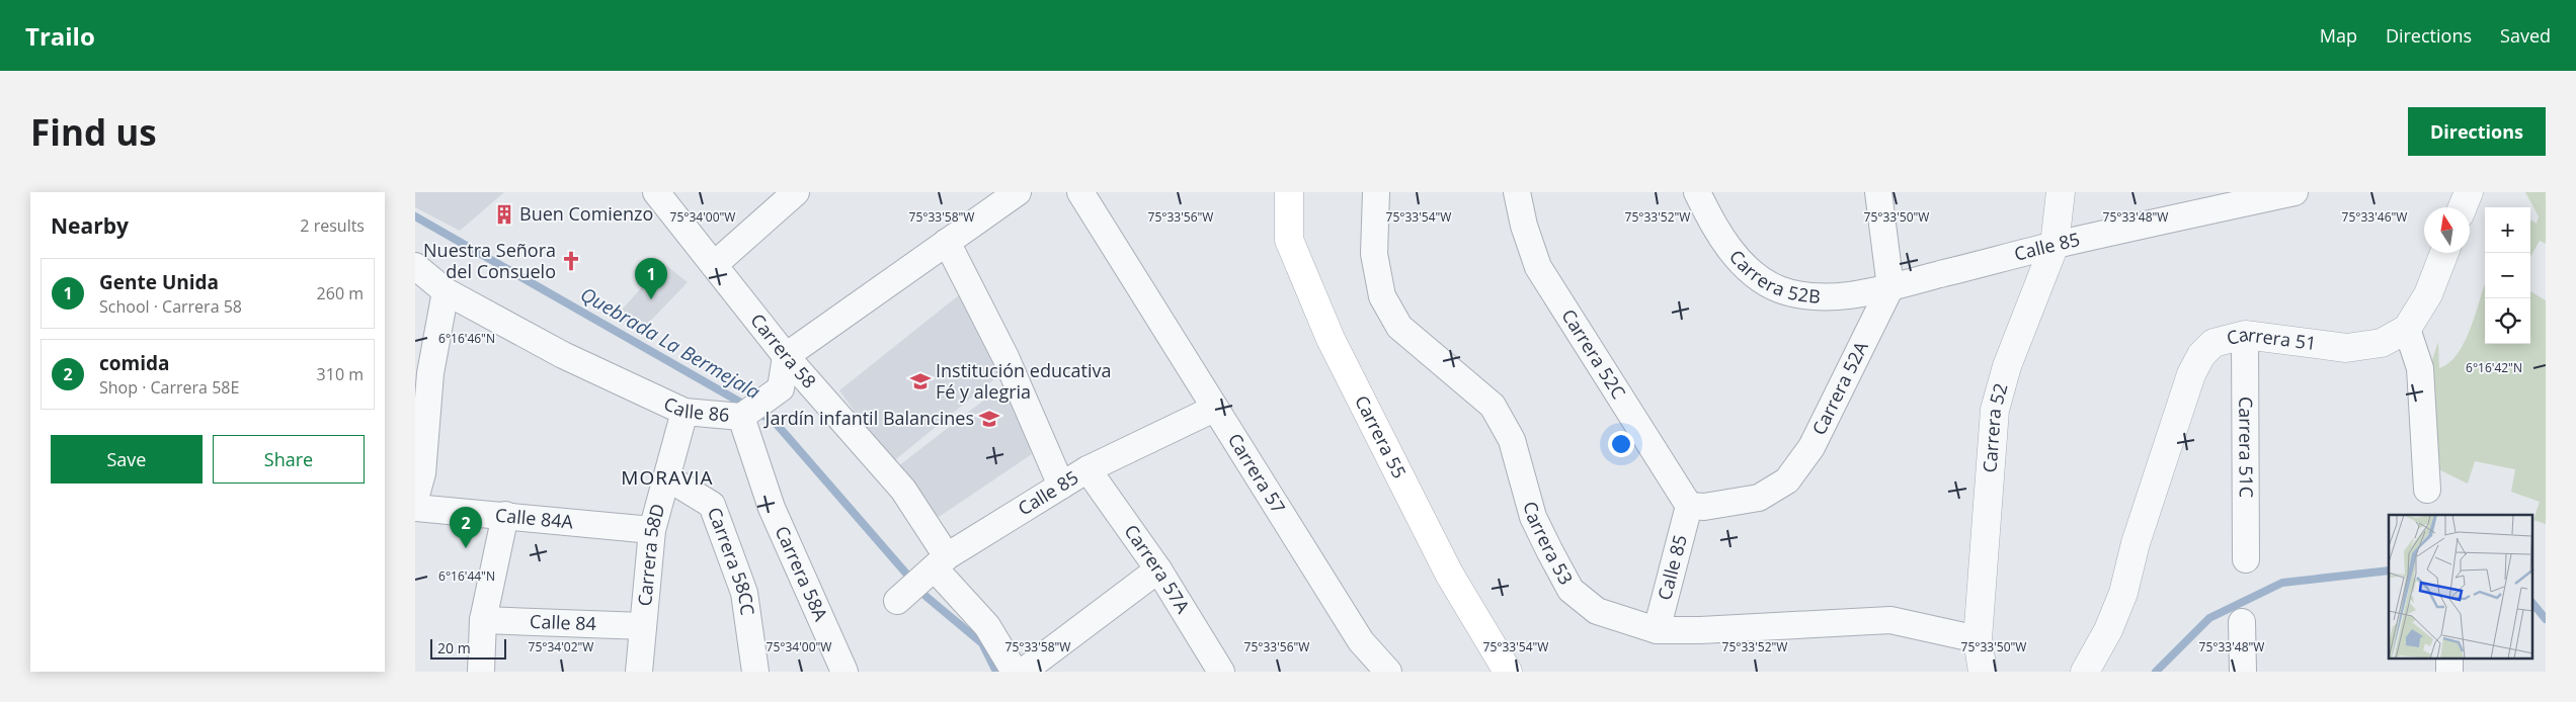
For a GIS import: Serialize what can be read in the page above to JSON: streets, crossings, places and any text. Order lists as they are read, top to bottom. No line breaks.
{"streets":{"main road":["Carrera 55"],"street":["Calle 85","Carrera 52B","Carrera 51","Carrera 58","Carrera 52C","Carrera 52A","Calle 86","Carrera 52","Carrera 51C","Carrera 57","Calle 84A","Carrera 53","Carrera 58D","Carrera 58CC","Carrera 57A","Carrera 58A","Calle 84"]},"crossings":[["Calle 85","Carrera 52B"],["Calle 85","Carrera 58"],["Calle 85","Carrera 52C"],["Calle 85","Carrera 52A"],["Calle 85","Carrera 52"],["Calle 85","Carrera 57"],["Calle 85","Carrera 53"],["Calle 85","Carrera 57A"],["Carrera 52B","Carrera 52A"],["Carrera 51","Carrera 51C"],["Carrera 58","Calle 86"],["Carrera 52C","Carrera 52A"],["Calle 86","Carrera 58D"],["Calle 86","Carrera 58A"],["Carrera 52","Carrera 53"],["Calle 84A","Carrera 58D"],["Carrera 58D","Carrera 58CC"],["Carrera 58D","Calle 84"]],"districts":["MORAVIA"],"water":["Quebrada La Bermejala"],"places":{"building":["Buen Comienzo"],"church":["Nuestra Señora del Consuelo"],"school or university":["Institución educativa Fé y alegria","Jardín infantil Balancines"]},"scale_bar":"20 m","north":"top","page":{"header":"Trailo","nav":["Map","Directions","Saved"],"buttons":["Directions",["Save","Share"]],"title":"Find us","heading":["Nearby","2 results"],"map_buttons":["+","−"],"list":[{"mark":"1","name":"Gente Unida","note":"School · Carrera 58","value":"260 m"},{"mark":"2","name":"comida","note":"Shop · Carrera 58E","value":"310 m"}],"pins":["1","2"],"scale":"20 m"},"coordinates":["75°33'48\"W","75°34'00\"W","75°33'58\"W","75°33'56\"W","75°33'54\"W","75°33'52\"W","75°33'50\"W","75°33'46\"W","6°16'46\"N","6°16'42\"N","6°16'44\"N","75°34'02\"W"]}
